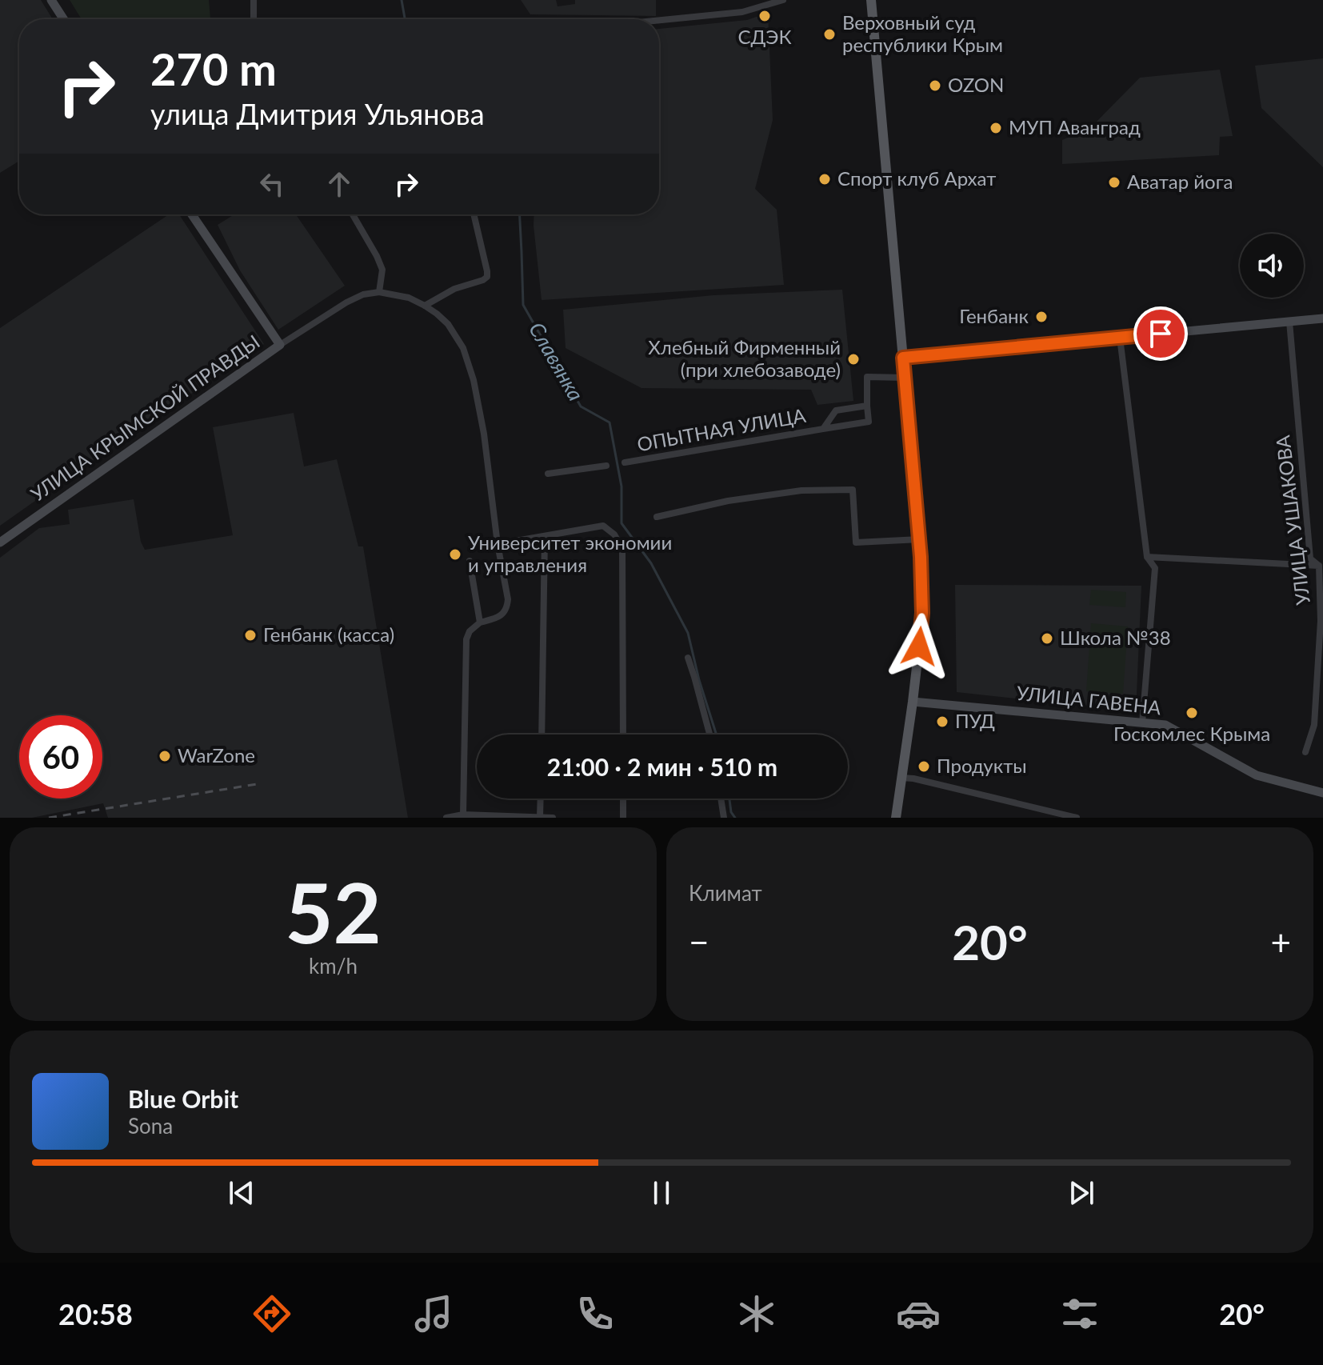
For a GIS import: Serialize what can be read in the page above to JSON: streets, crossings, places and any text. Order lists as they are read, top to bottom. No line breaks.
{"streets":{"street":["УЛИЦА КРЫМСКОЙ ПРАВДЫ","ОПЫТНАЯ УЛИЦА","УЛИЦА УШАКОВА","УЛИЦА ГАВЕНА"]},"water":["Славянка"],"places":["СДЭК","Верховный суд республики Крым","OZON","МУП Аванград","Спорт клуб Архат","Аватар йога","Генбанк","Хлебный Фирменный (при хлебозаводе)","Университет экономии и управления","Генбанк (касса)","Школа №38","Госкомлес Крыма","ПУД","WarZone","Продукты"],"page":{"turn":["270 m","улица Дмитрия Ульянова"],"limit":"60","trip":"21:00 · 2 мин · 510 m","tile":[["52","km/h"],"Климат"],"heat":["−","20°","+"],"song":["Blue Orbit","Sona"],"tabs":["20:58","20°"]}}
